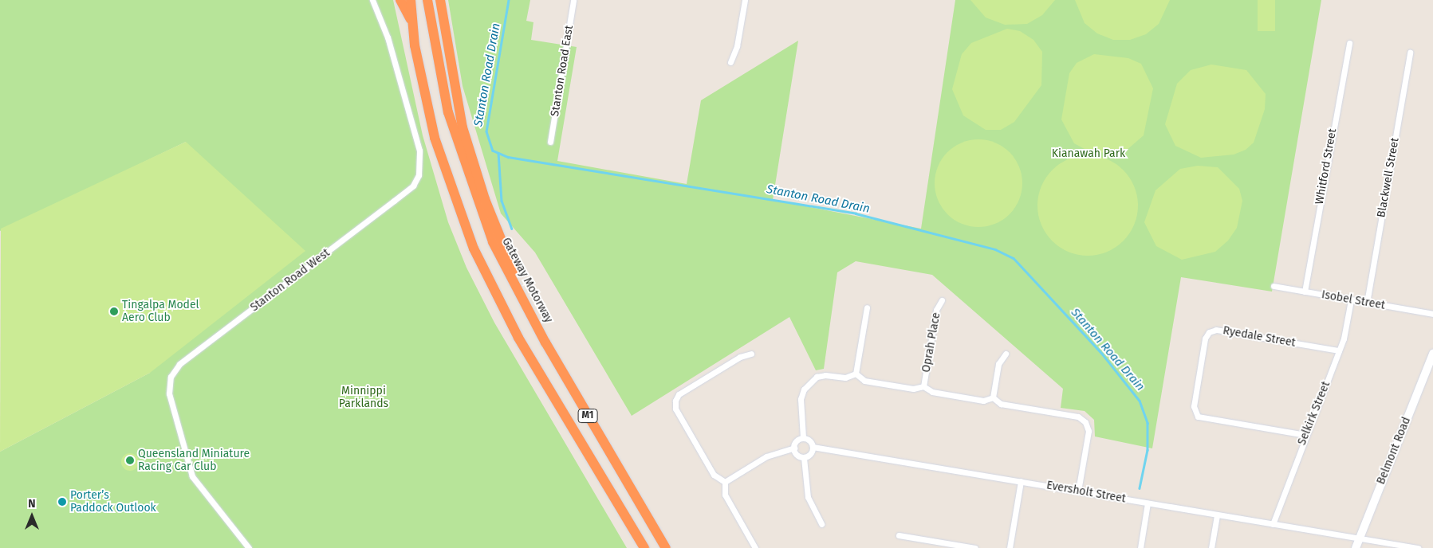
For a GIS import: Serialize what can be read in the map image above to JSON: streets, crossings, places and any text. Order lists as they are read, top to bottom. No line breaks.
{"streets":{"highway":["Gateway Motorway","M1"],"main road":["Belmont Road"],"street":["Stanton Road East","Whitford Street","Blackwell Street","Stanton Road West","Isobel Street","Ryedale Street","Oprah Place","Selkirk Street","Eversholt Street"]},"crossings":[["Whitford Street","Isobel Street"],["Blackwell Street","Isobel Street"],["Isobel Street","Selkirk Street"],["Ryedale Street","Selkirk Street"],["Selkirk Street","Eversholt Street"],["Belmont Road","Eversholt Street"]],"water":["Stanton Road Drain"],"parks":["Kianawah Park","Minnippi Parklands"],"places":["Tingalpa Model Aero Club","Queensland Miniature Racing Car Club","Porter’s Paddock Outlook"],"north":"top"}
